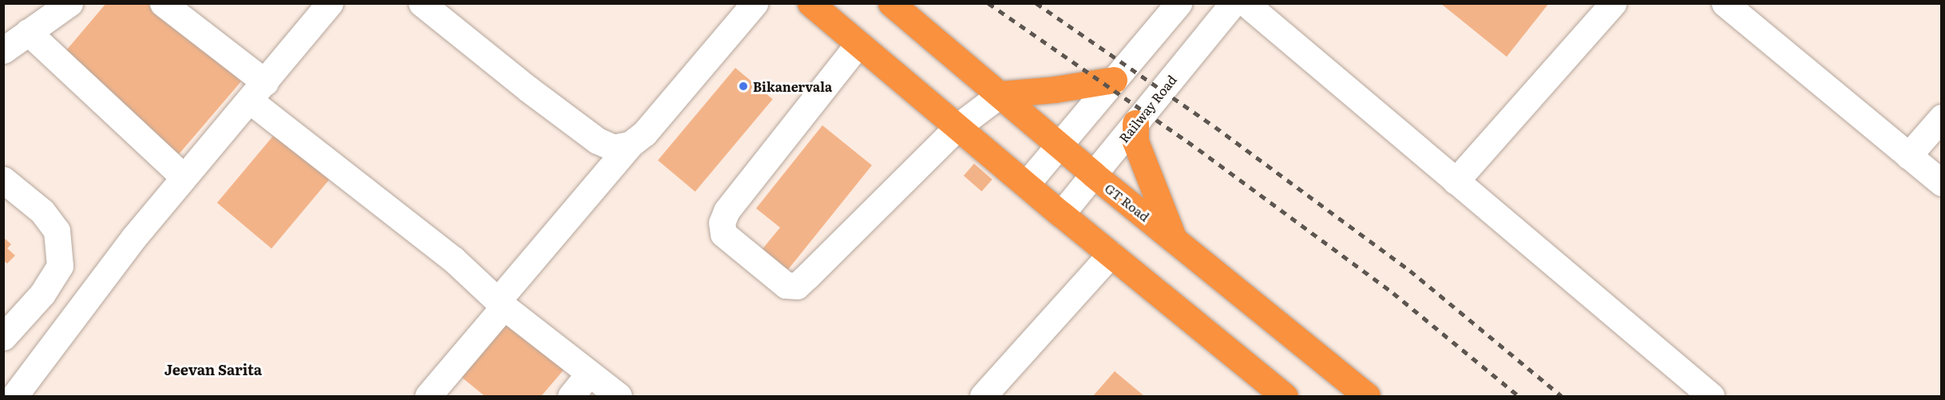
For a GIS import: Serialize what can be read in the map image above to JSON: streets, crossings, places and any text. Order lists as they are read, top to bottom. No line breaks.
{"streets":{"highway":["GT Road"],"street":["Railway Road"]},"crossings":[["Railway Road","GT Road"]],"districts":["Jeevan Sarita"],"places":["Bikanervala"]}
